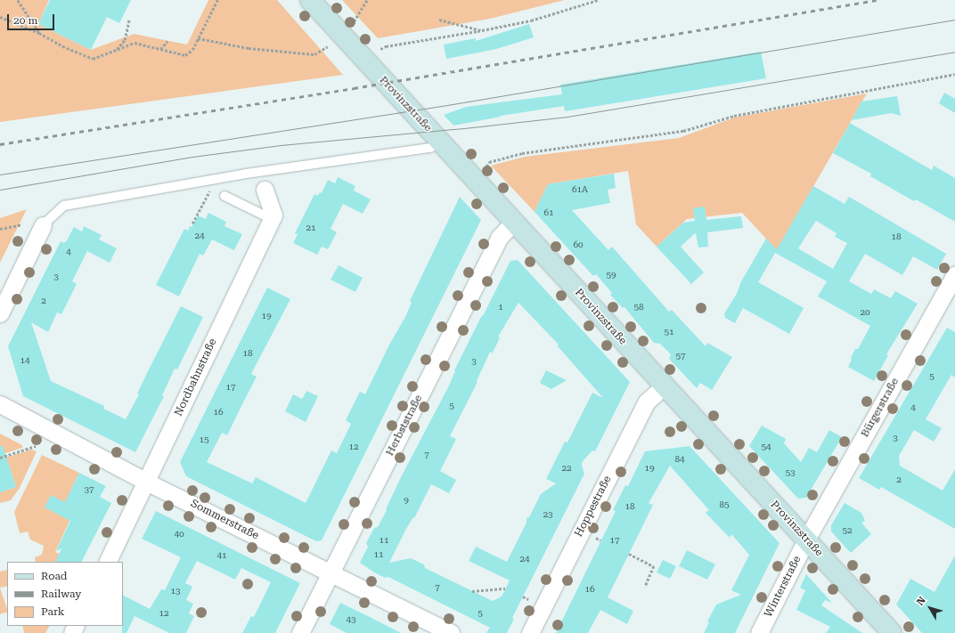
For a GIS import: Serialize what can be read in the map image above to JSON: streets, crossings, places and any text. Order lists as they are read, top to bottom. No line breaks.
{"streets":{"main road":["Provinzstraße"],"street":["Nordbahnstraße","Bürgerstraße","Herbststraße","Hoppestraße","Sommerstraße","Winterstraße"]},"crossings":[["Provinzstraße","Bürgerstraße"],["Provinzstraße","Herbststraße"],["Provinzstraße","Hoppestraße"],["Provinzstraße","Winterstraße"],["Nordbahnstraße","Sommerstraße"],["Bürgerstraße","Winterstraße"],["Herbststraße","Sommerstraße"]],"house_numbers":["61A","61","21","24","18","60","4","59","3","2","1","58","20","19","51","18","57","14","3","5","17","5","4","16","3","15","12","54","7","84","22","19","53","2","37","9","85","18","23","52","40","11","17","11","41","24","7","16","13","12","5","43"],"legend":["Road","Railway","Park"],"scale_bar":"20 m","north":"top left"}
